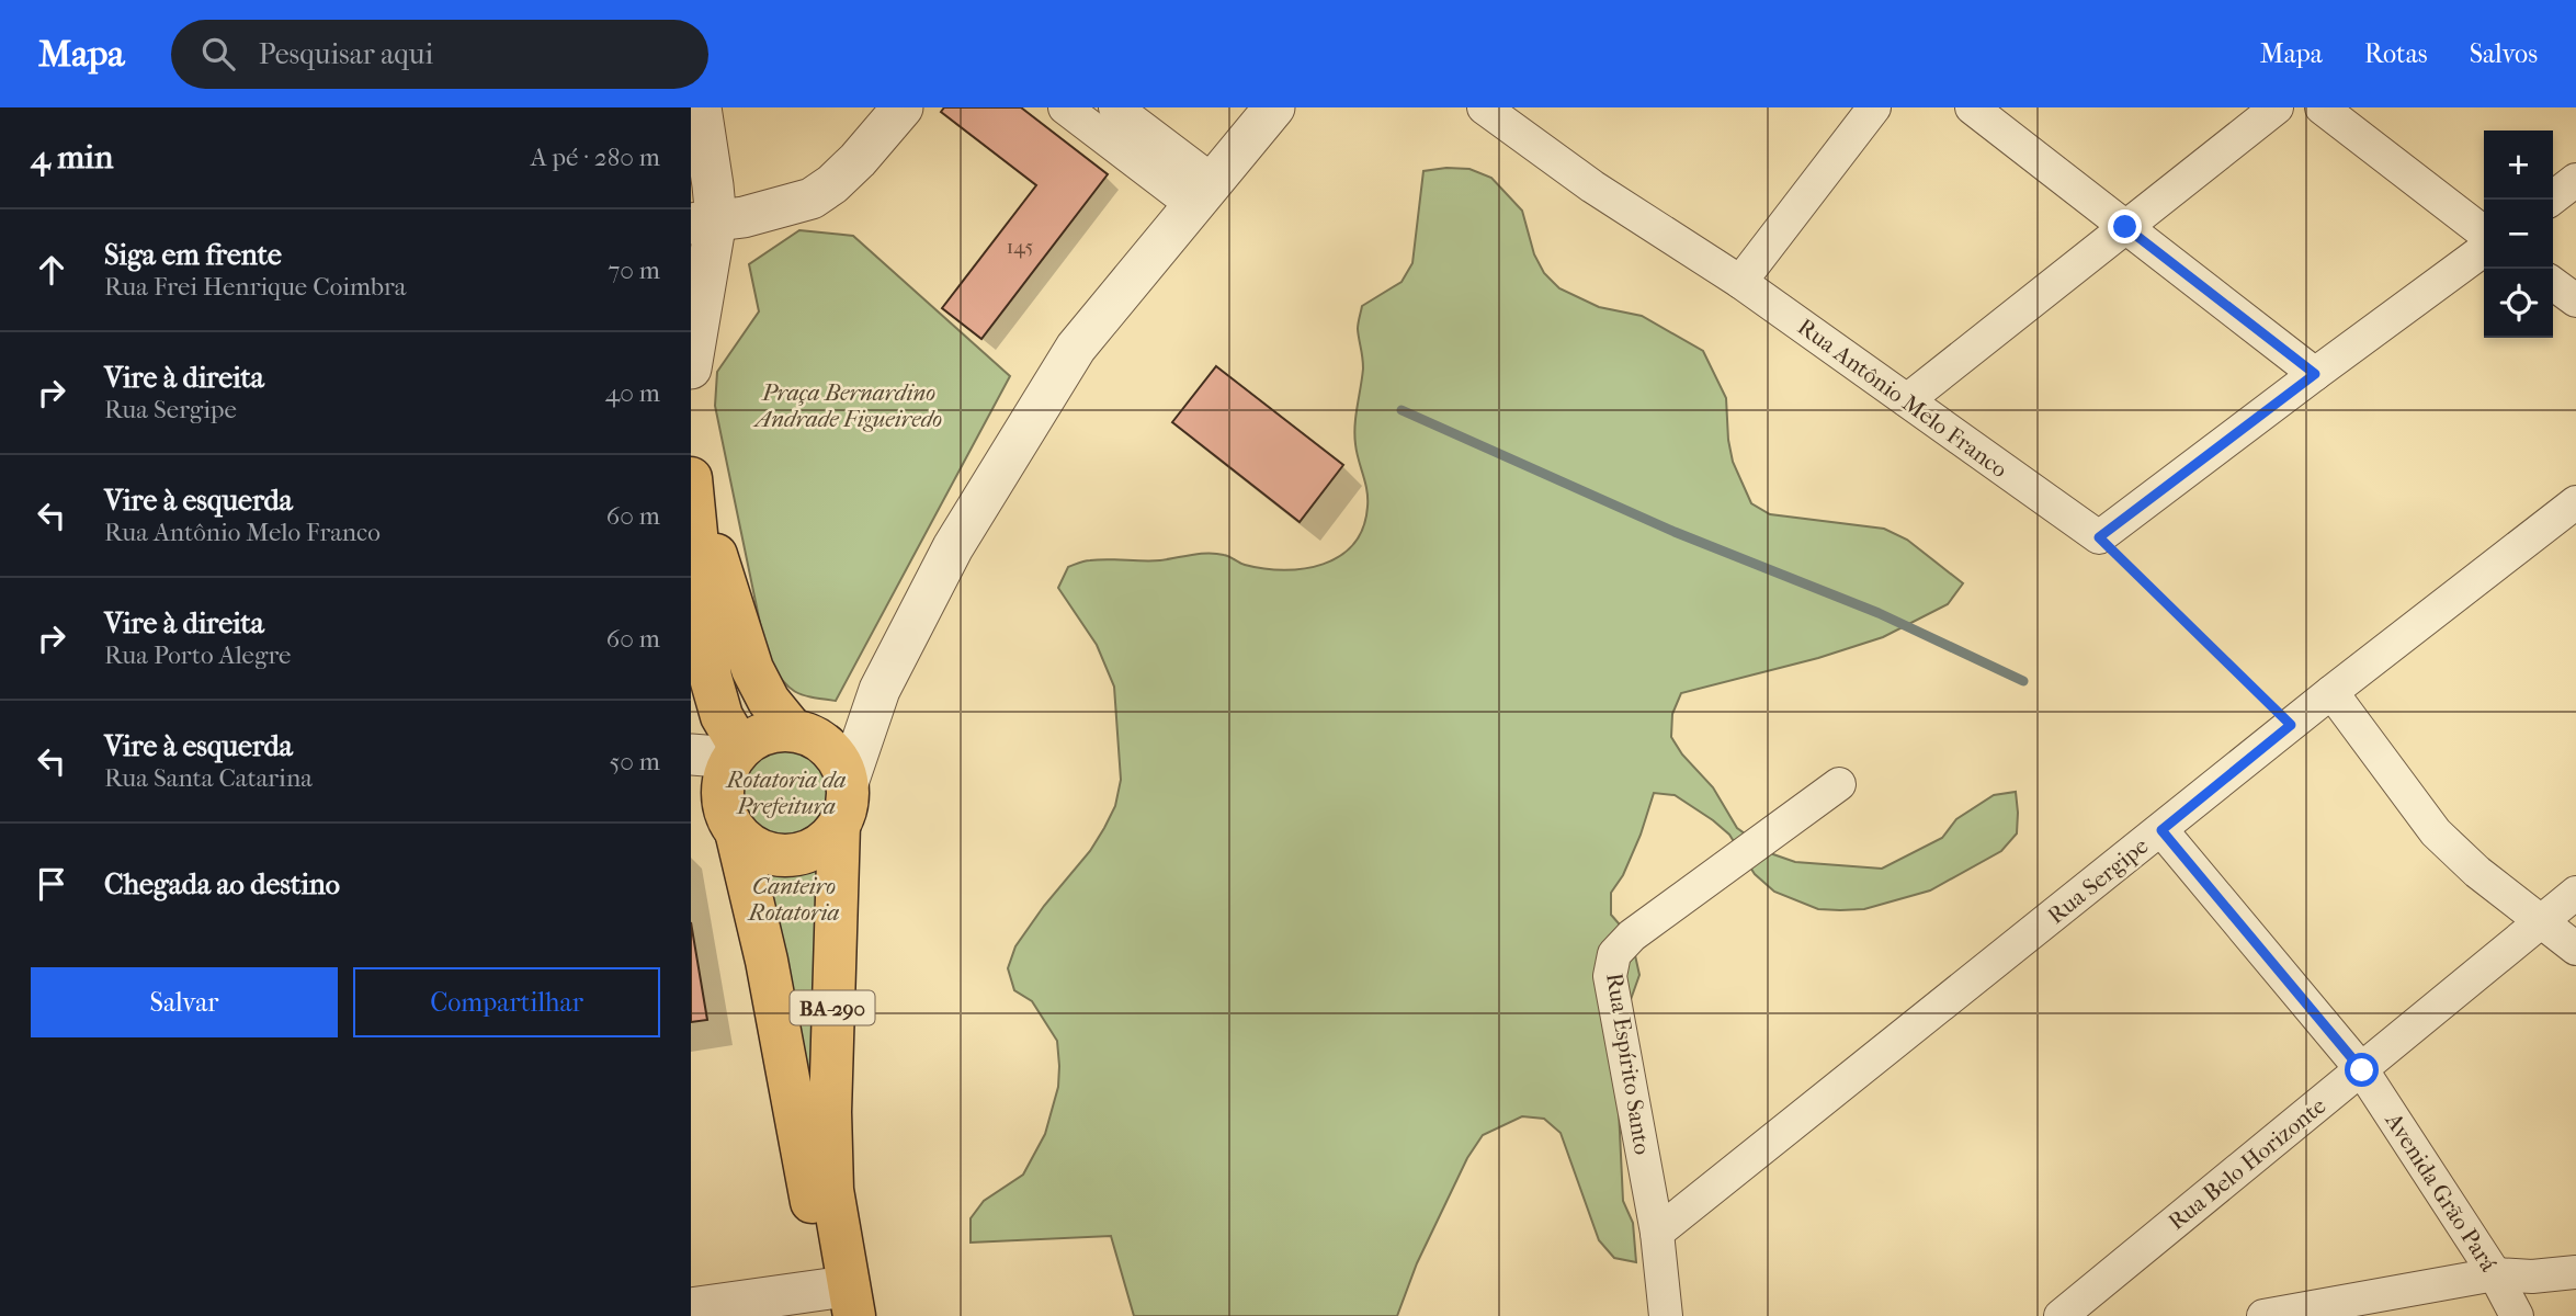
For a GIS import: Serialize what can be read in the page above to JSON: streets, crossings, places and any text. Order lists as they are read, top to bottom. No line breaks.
{"streets":{"main road":["BA-290"],"street":["Rua Antônio Melo Franco","Rua Sergipe","Rua Espírito Santo","Rua Belo Horizonte","Avenida Grão Pará"]},"crossings":[["Rua Sergipe","Rua Espírito Santo"],["Rua Sergipe","Avenida Grão Pará"],["Rua Belo Horizonte","Avenida Grão Pará"]],"parks":["Praça Bernardino Andrade Figueiredo","Rotatoria da Prefeitura","Canteiro Rotatoria"],"house_numbers":["145"],"page":{"header":"Mapa","search":"Pesquisar aqui","nav":["Mapa","Rotas","Salvos"],"heading":["4 min","A pé · 280 m"],"map_buttons":["+","−"],"list":[["Siga em frente","Rua Frei Henrique Coimbra","70 m"],["Vire à direita","Rua Sergipe","40 m"],["Vire à esquerda","Rua Antônio Melo Franco","60 m"],["Vire à direita","Rua Porto Alegre","60 m"],["Vire à esquerda","Rua Santa Catarina","50 m"],"Chegada ao destino"],"buttons":["Salvar","Compartilhar"]}}
